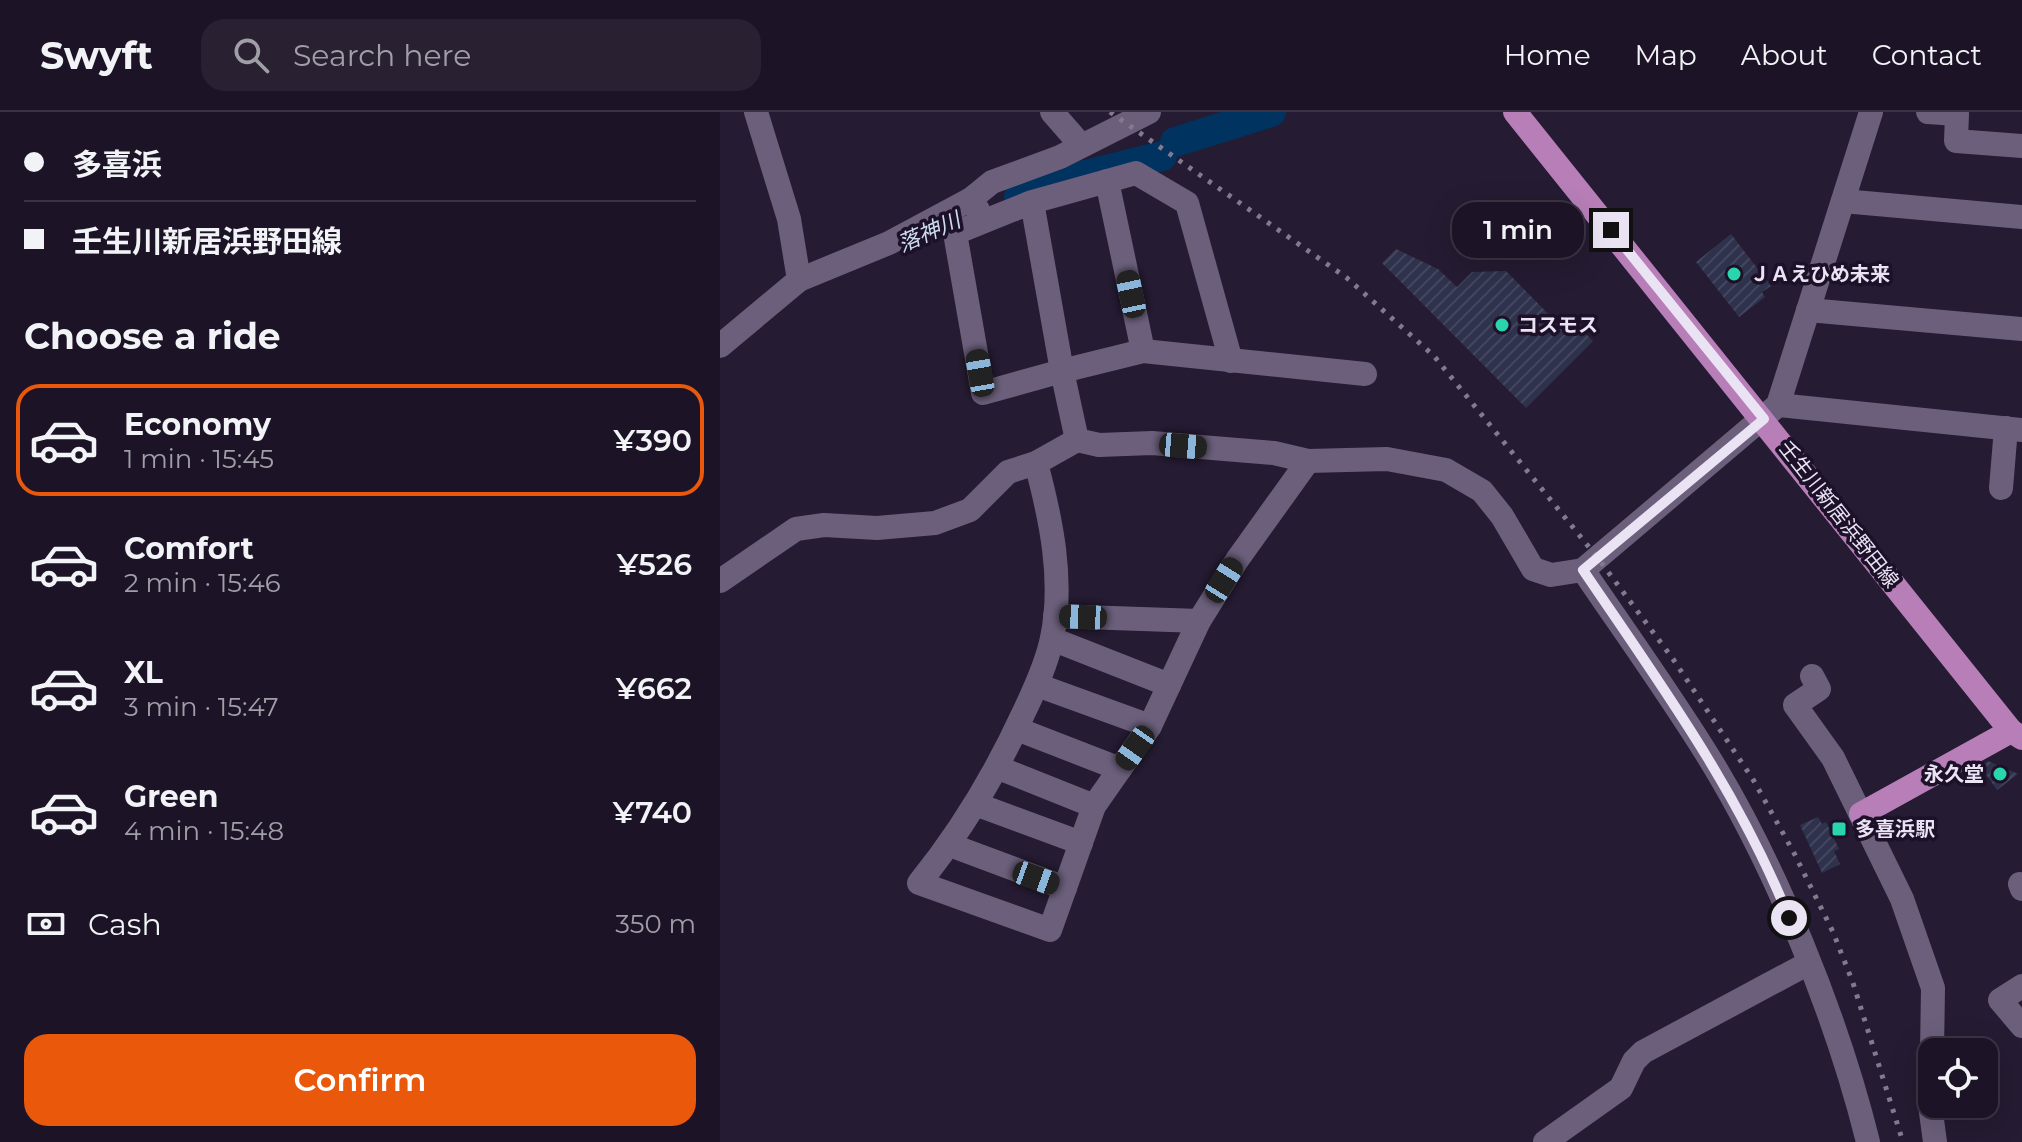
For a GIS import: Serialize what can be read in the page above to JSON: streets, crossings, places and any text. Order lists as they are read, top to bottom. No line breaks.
{"streets":{"main road":["壬生川新居浜野田線"]},"water":["落神川"],"places":{"other":["ＪＡえひめ未来","コスモス","永久堂"],"transit":["多喜浜駅"]},"page":{"header":"Swyft","search":"Search here","nav":["Home","Map","About","Contact"],"banner":["多喜浜","壬生川新居浜野田線"],"bubble":"1 min","heading":"Choose a ride","list":[{"name":"Economy","note":"1 min · 15:45","value":"¥390"},{"name":"Comfort","note":"2 min · 15:46","value":"¥526"},{"name":"XL","note":"3 min · 15:47","value":"¥662"},{"name":"Green","note":"4 min · 15:48","value":"¥740"}],"pay":["Cash","350 m"],"buttons":"Confirm"}}
